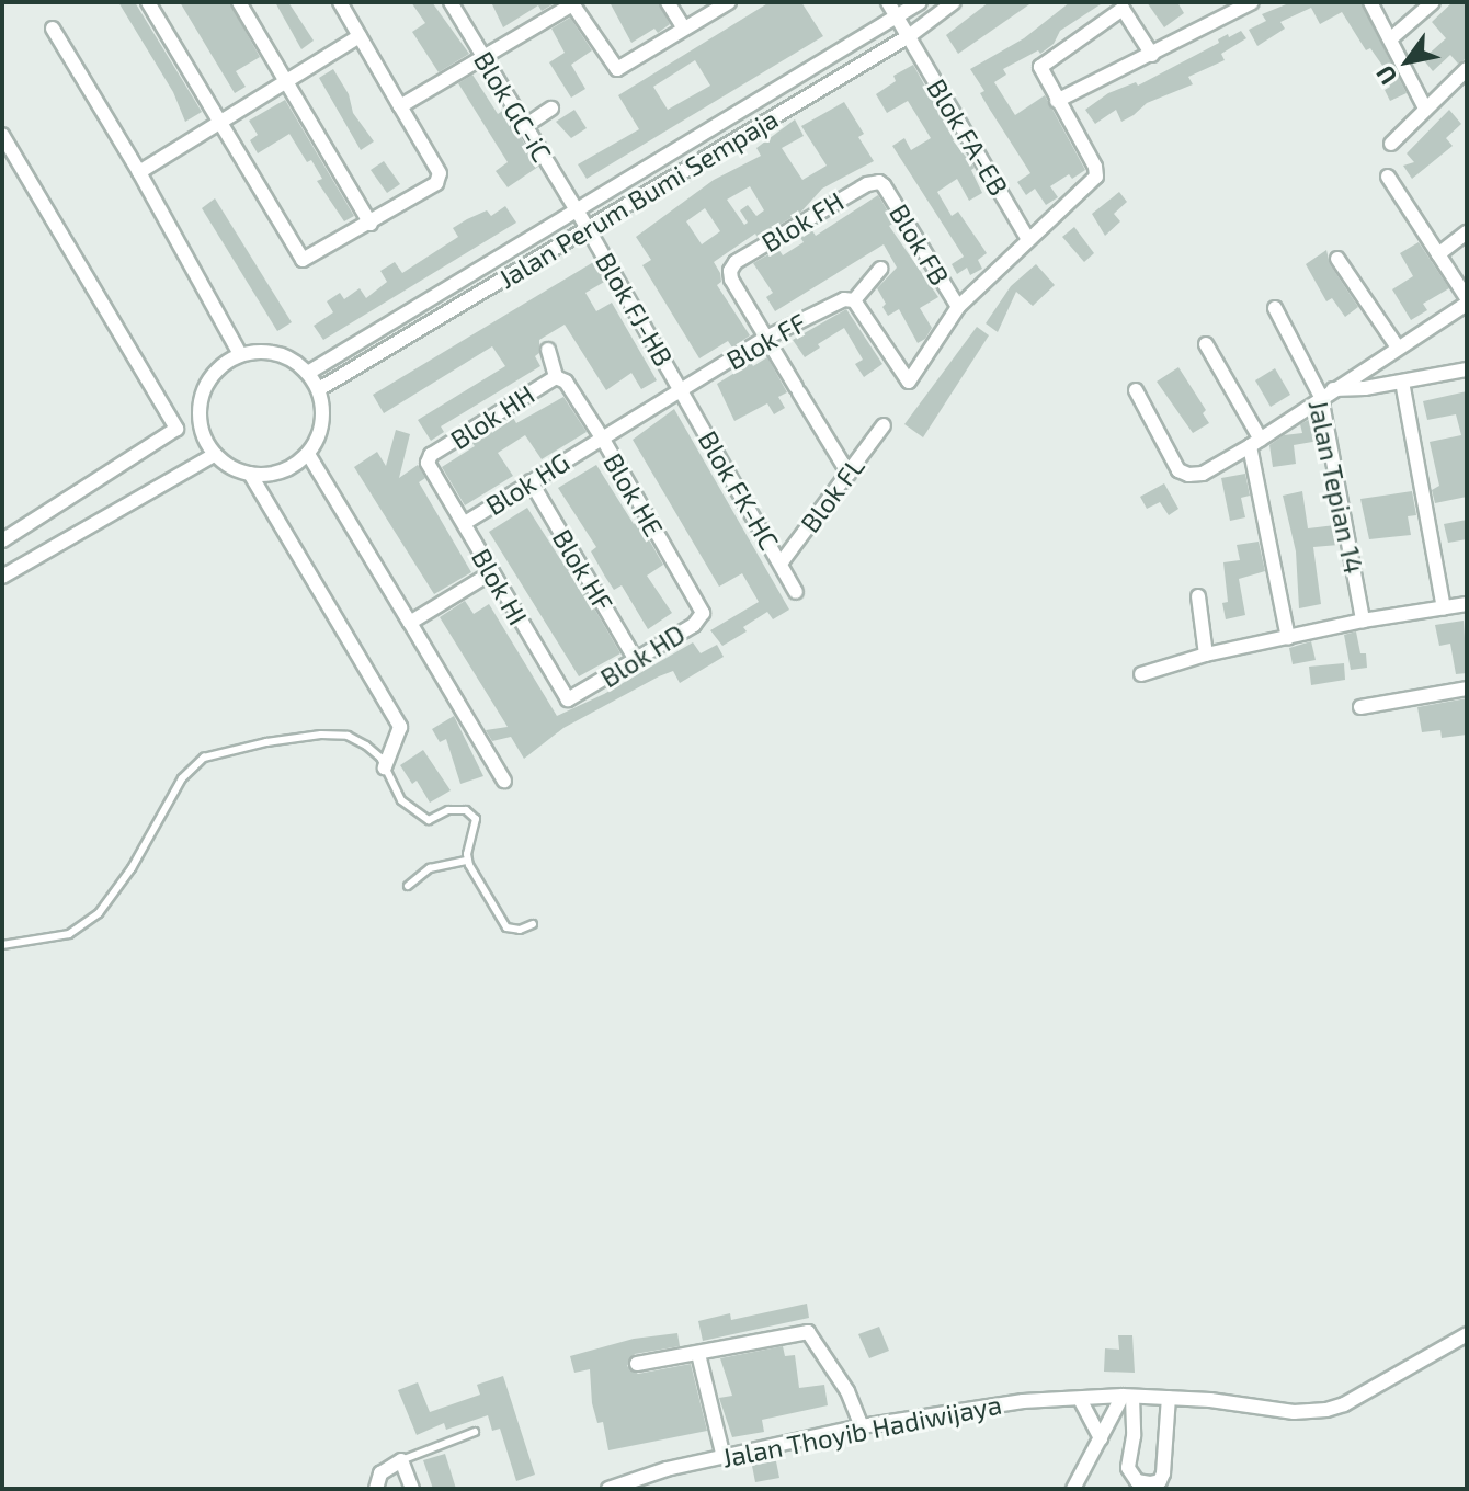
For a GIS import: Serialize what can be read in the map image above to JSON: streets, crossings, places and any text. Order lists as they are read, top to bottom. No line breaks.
{"streets":{"street":["Blok GC-iC","Blok FA-EB","Jalan Perum Bumi Sempaja","Blok FH","Blok FB","Blok FJ-HB","Blok FF","Blok HH","Blok HG","Jalan Tepian 14","Blok FK-HC","Blok HE","Blok FL","Blok HF","Blok HI","Blok HD","Jalan Thoyib Hadiwijaya"]},"crossings":[["Blok GC-iC","Jalan Perum Bumi Sempaja"],["Blok GC-iC","Blok FJ-HB"],["Blok FA-EB","Jalan Perum Bumi Sempaja"],["Jalan Perum Bumi Sempaja","Blok FJ-HB"],["Blok FH","Blok FB"],["Blok FH","Blok FF"],["Blok FJ-HB","Blok FF"],["Blok FJ-HB","Blok HG"],["Blok FJ-HB","Blok FK-HC"],["Blok FF","Blok HG"],["Blok FF","Blok FK-HC"],["Blok HH","Blok HE"],["Blok HH","Blok HI"],["Blok HG","Blok FK-HC"],["Blok HG","Blok HE"],["Blok HG","Blok HF"],["Blok HG","Blok HI"],["Blok FK-HC","Blok FL"],["Blok HE","Blok HD"],["Blok HF","Blok HD"],["Blok HI","Blok HD"]],"north":"bottom left"}
